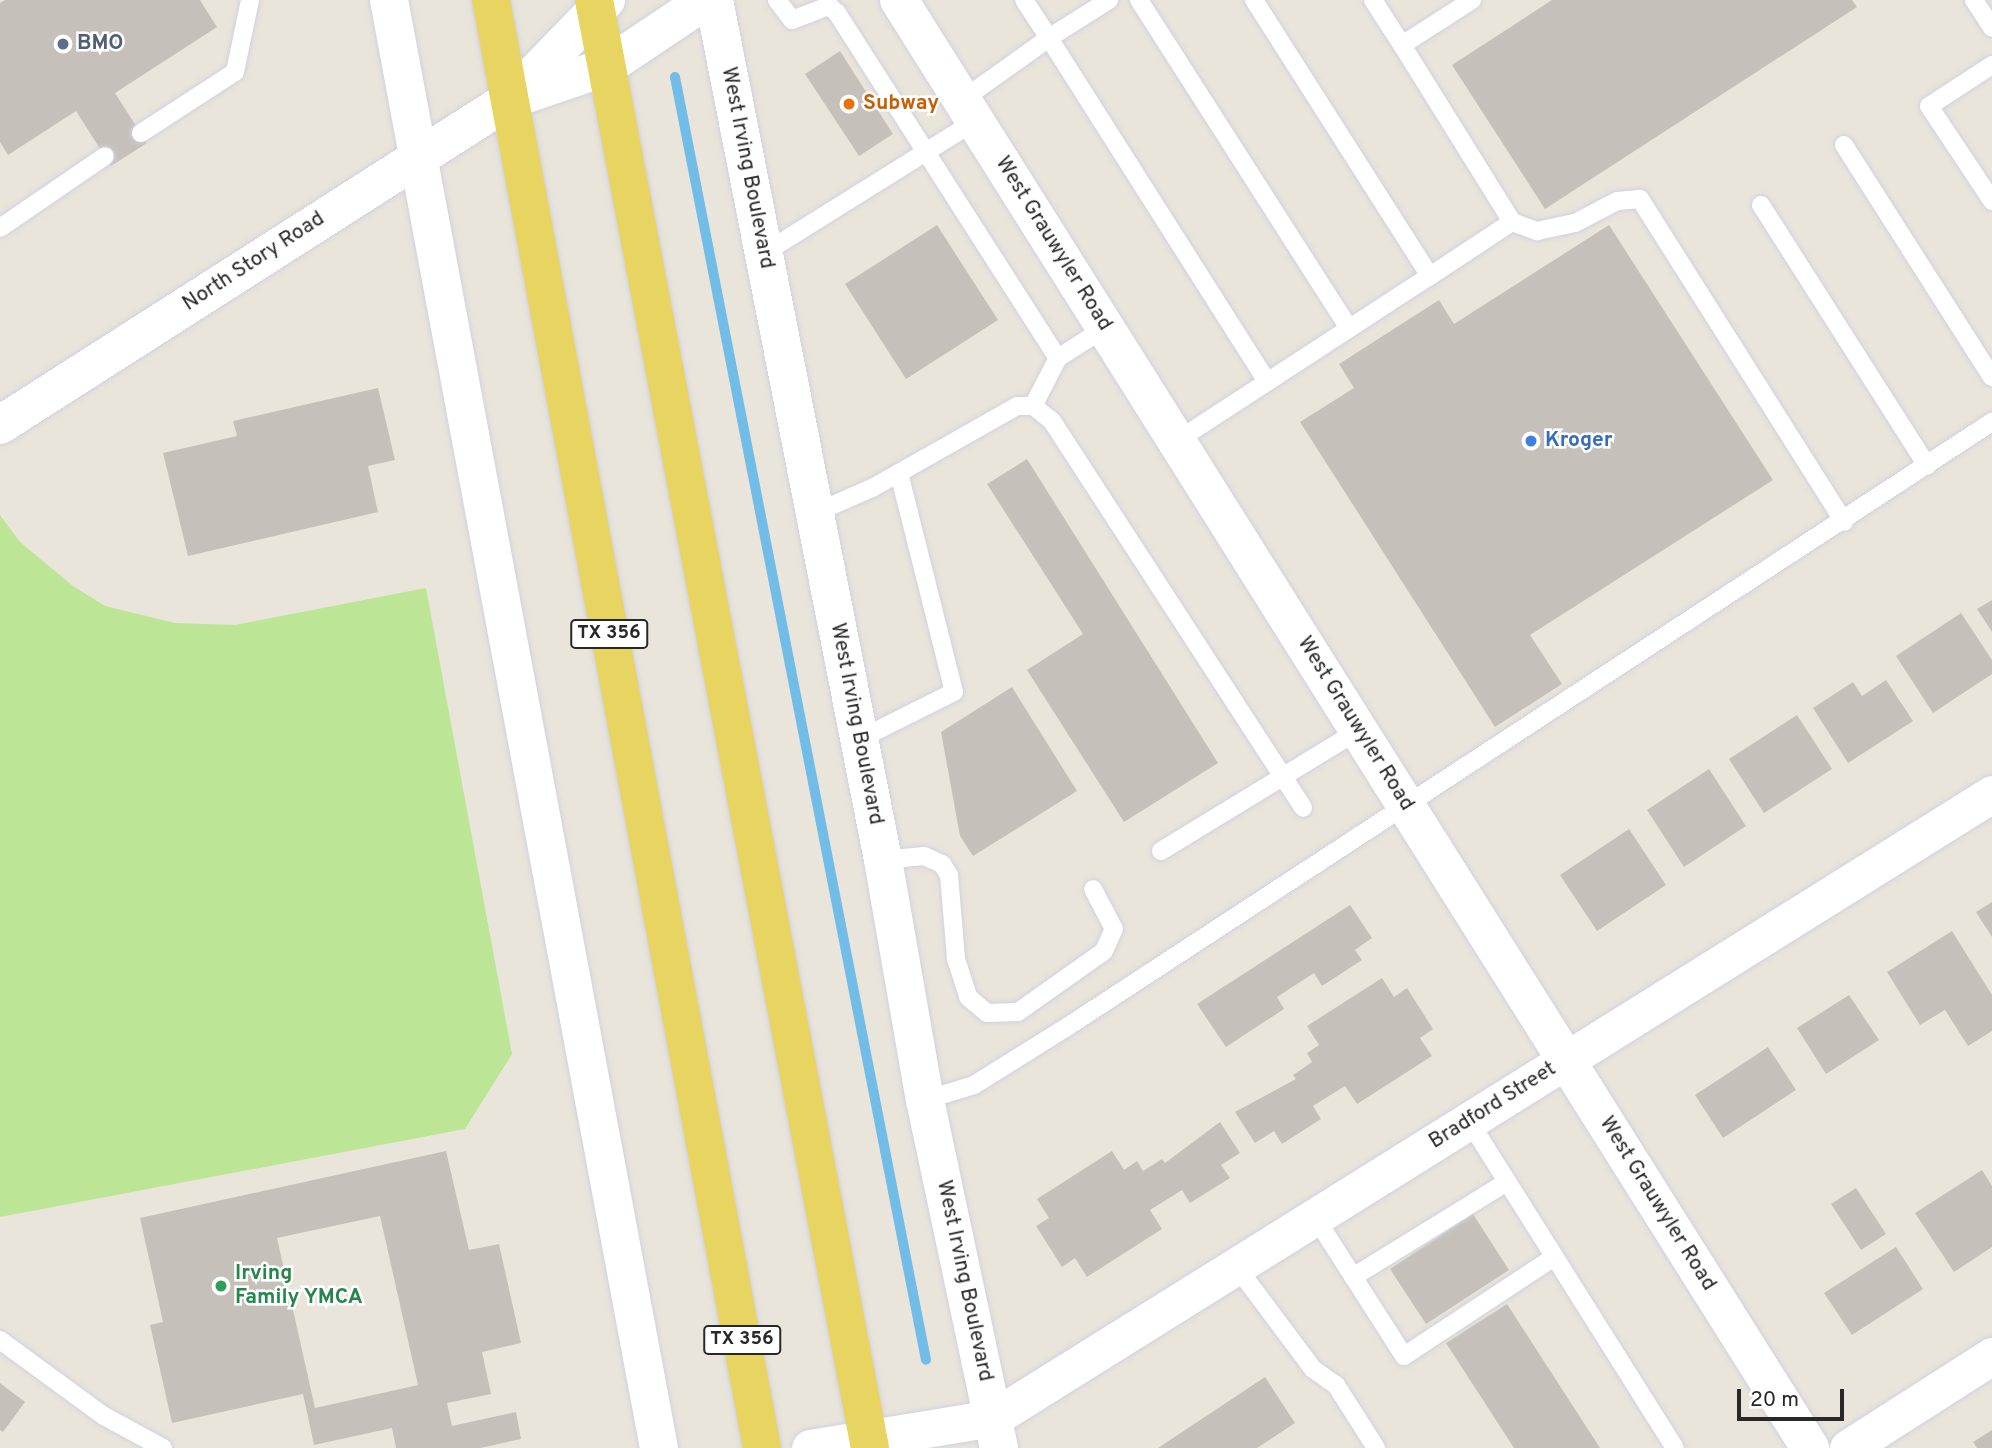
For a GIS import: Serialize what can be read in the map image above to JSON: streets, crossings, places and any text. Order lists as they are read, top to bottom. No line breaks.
{"streets":{"main road":["TX 356"],"street":["West Irving Boulevard","West Grauwyler Road","North Story Road","Bradford Street"]},"crossings":[["West Irving Boulevard","Bradford Street"],["West Grauwyler Road","Bradford Street"],["North Story Road","TX 356"]],"places":["BMO","Subway","Kroger","Irving Family YMCA"],"scale_bar":"20 m"}
